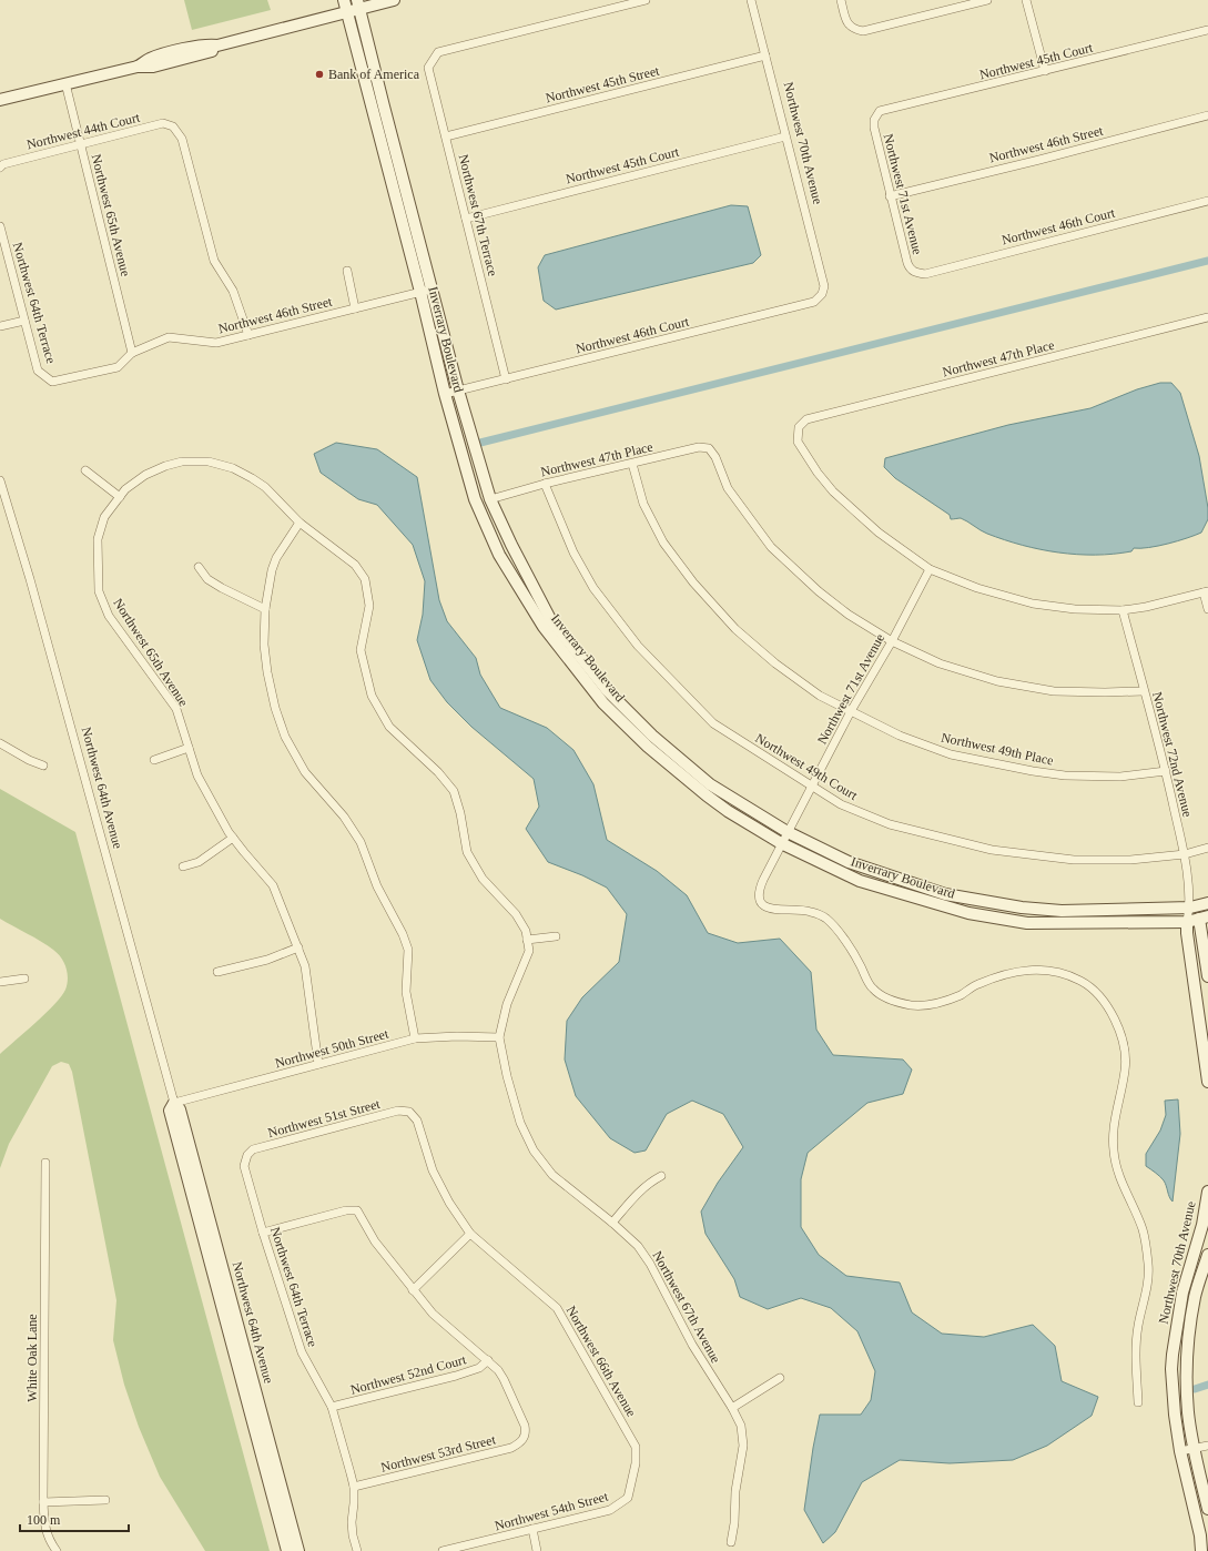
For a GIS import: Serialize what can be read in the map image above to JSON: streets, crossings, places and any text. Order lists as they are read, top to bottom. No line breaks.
{"streets":{"street":["Northwest 45th Court","Northwest 45th Street","Northwest 44th Court","Northwest 70th Avenue","Northwest 46th Street","Northwest 71st Avenue","Northwest 65th Avenue","Northwest 67th Terrace","Northwest 46th Court","Northwest 64th Terrace","Inverrary Boulevard","Northwest 47th Place","Northwest 49th Place","Northwest 72nd Avenue","Northwest 49th Court","Northwest 64th Avenue","Northwest 50th Street","Northwest 51st Street","Northwest 67th Avenue","White Oak Lane","Northwest 66th Avenue","Northwest 52nd Court","Northwest 53rd Street","Northwest 54th Street"]},"crossings":[["Northwest 45th Court","Northwest 70th Avenue"],["Northwest 45th Court","Northwest 71st Avenue"],["Northwest 45th Court","Northwest 67th Terrace"],["Northwest 45th Street","Northwest 70th Avenue"],["Northwest 45th Street","Northwest 67th Terrace"],["Northwest 44th Court","Northwest 46th Street"],["Northwest 44th Court","Northwest 65th Avenue"],["Northwest 70th Avenue","Northwest 46th Court"],["Northwest 46th Street","Northwest 71st Avenue"],["Northwest 46th Street","Northwest 65th Avenue"],["Northwest 46th Street","Northwest 64th Terrace"],["Northwest 46th Street","Inverrary Boulevard"],["Northwest 71st Avenue","Northwest 46th Court"],["Northwest 71st Avenue","Inverrary Boulevard"],["Northwest 71st Avenue","Northwest 47th Place"],["Northwest 71st Avenue","Northwest 49th Place"],["Northwest 71st Avenue","Northwest 49th Court"],["Northwest 65th Avenue","Northwest 50th Street"],["Northwest 65th Avenue","Northwest 67th Avenue"],["Northwest 67th Terrace","Northwest 46th Court"],["Northwest 46th Court","Inverrary Boulevard"],["Northwest 64th Terrace","Northwest 51st Street"],["Northwest 64th Terrace","Northwest 52nd Court"],["Northwest 64th Terrace","Northwest 53rd Street"],["Inverrary Boulevard","Northwest 47th Place"],["Inverrary Boulevard","Northwest 72nd Avenue"],["Northwest 47th Place","Northwest 49th Place"],["Northwest 47th Place","Northwest 49th Court"],["Northwest 49th Place","Northwest 72nd Avenue"],["Northwest 72nd Avenue","Northwest 49th Court"],["Northwest 64th Avenue","Northwest 50th Street"],["Northwest 50th Street","Northwest 67th Avenue"],["Northwest 51st Street","Northwest 66th Avenue"],["Northwest 66th Avenue","Northwest 54th Street"],["Northwest 52nd Court","Northwest 53rd Street"]],"places":["Bank of America"],"scale_bar":"100 m"}
